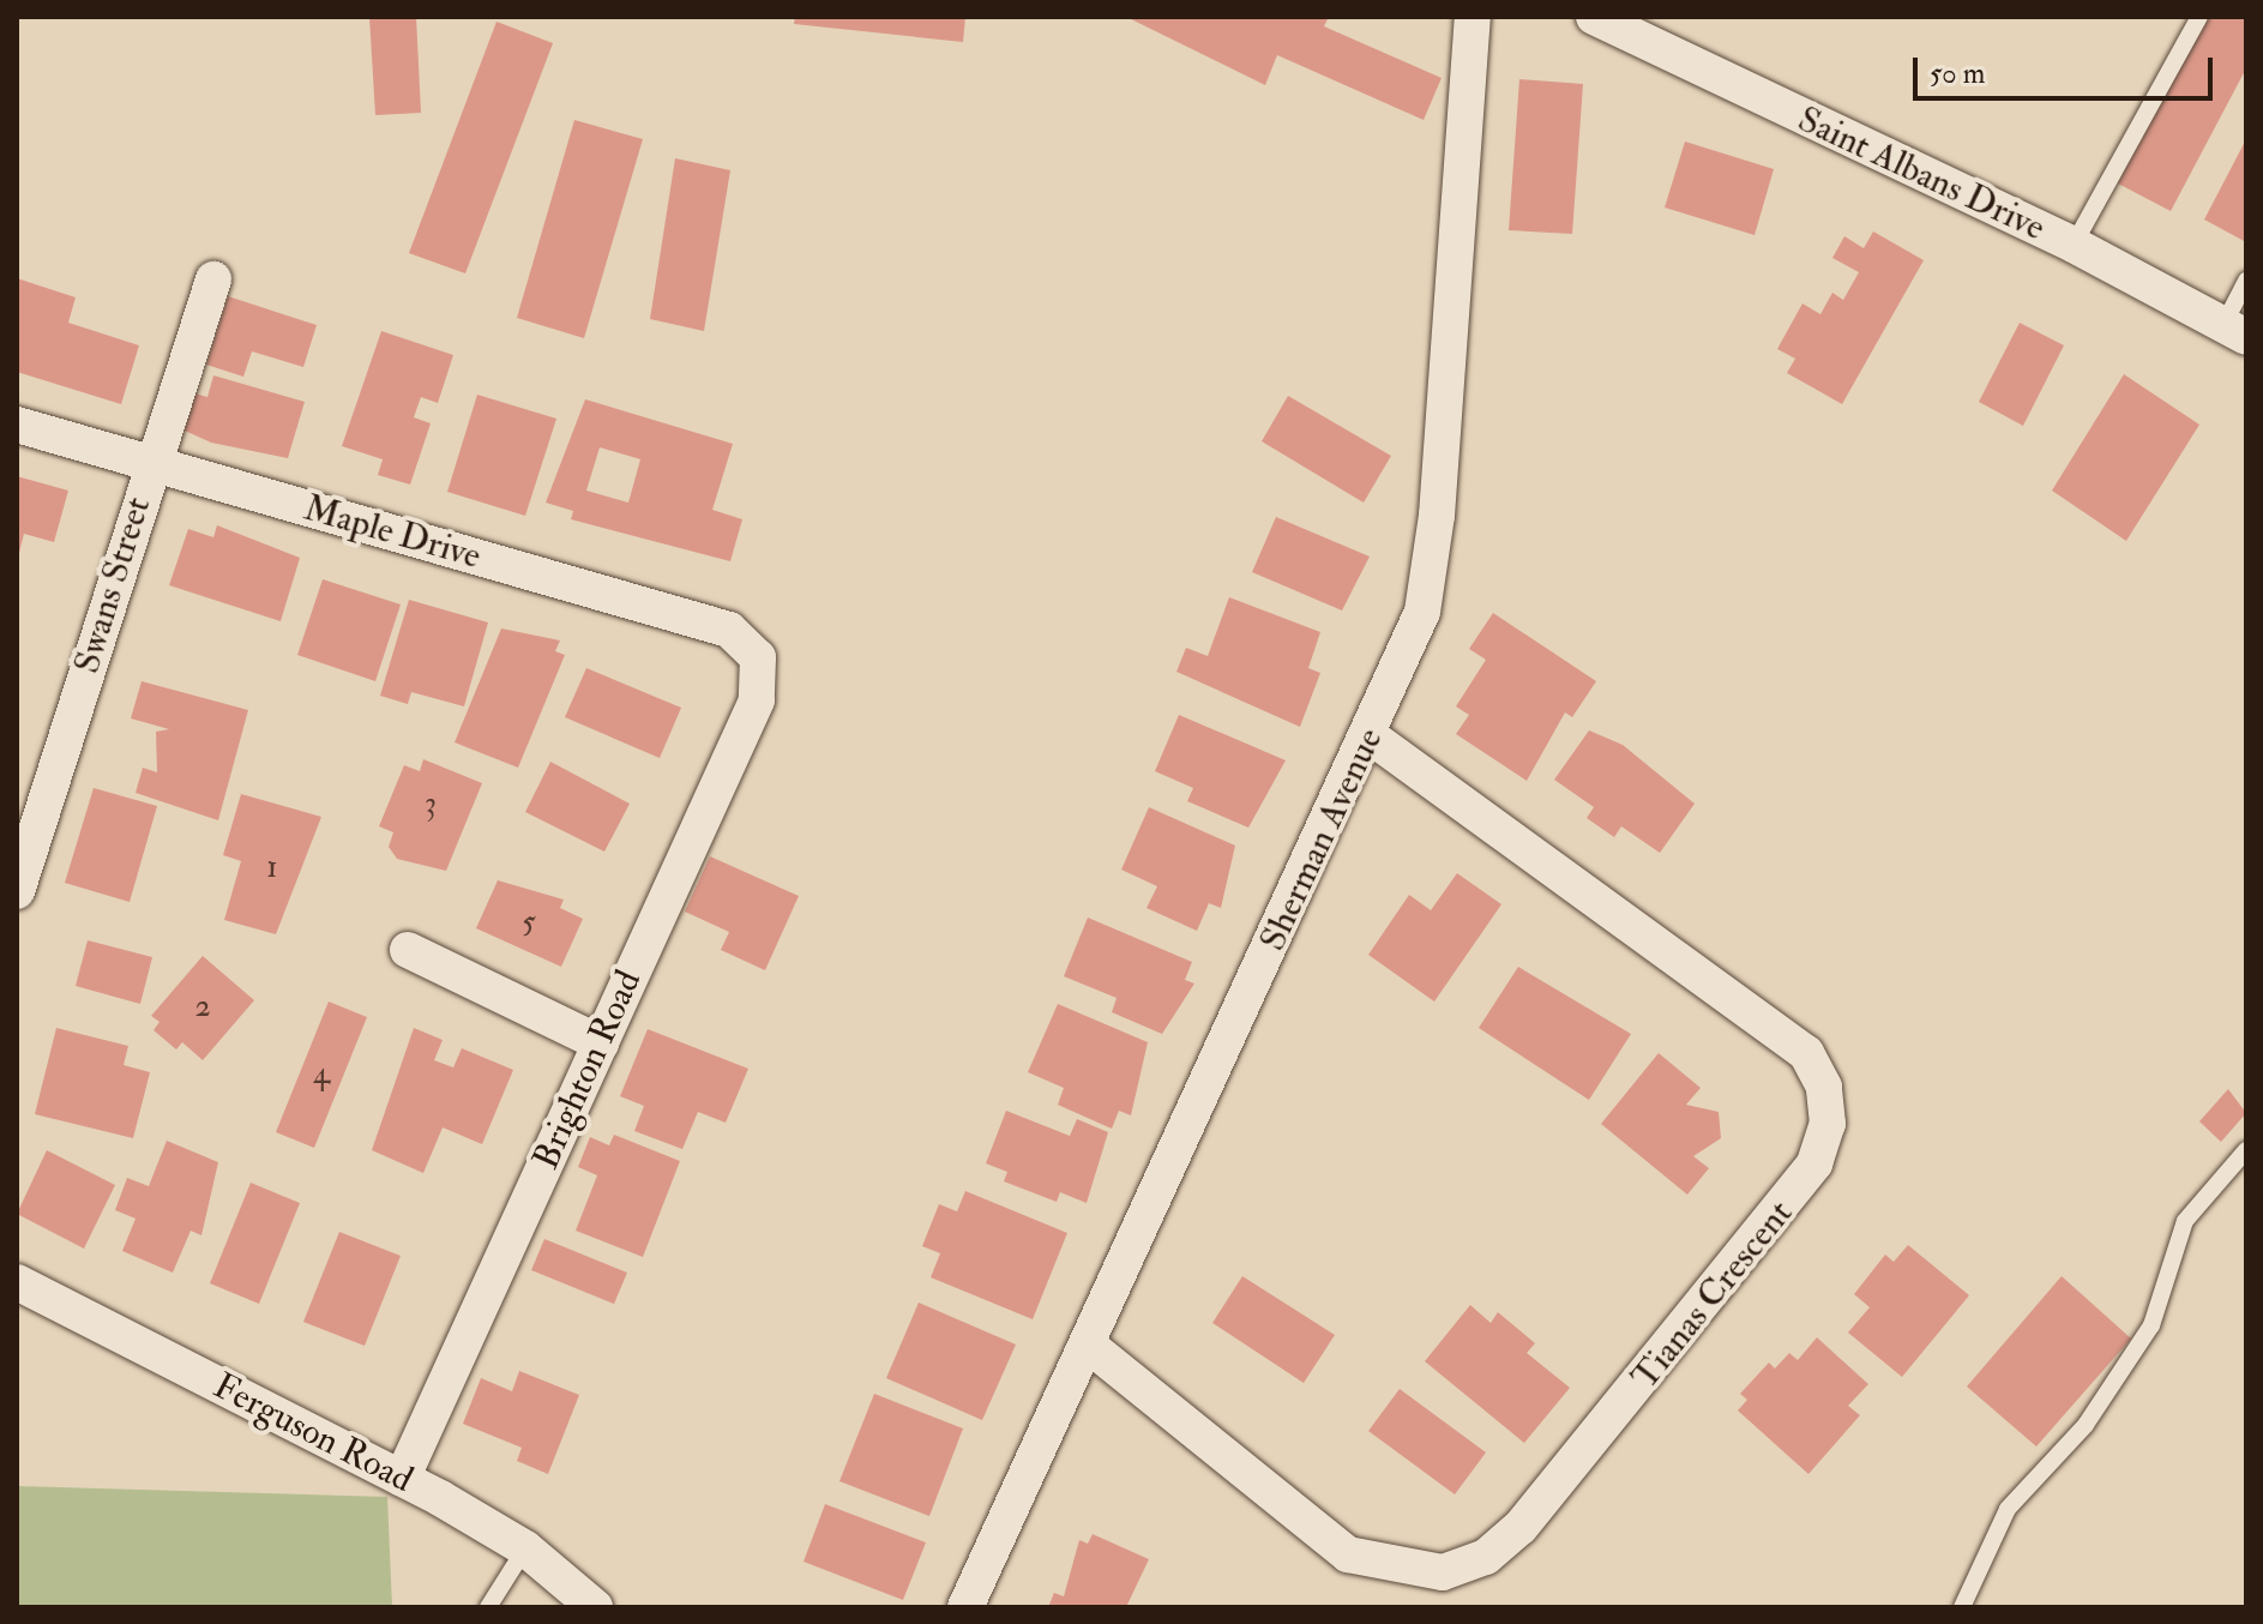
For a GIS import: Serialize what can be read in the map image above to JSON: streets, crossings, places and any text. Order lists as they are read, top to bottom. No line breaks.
{"streets":{"street":["Saint Albans Drive","Maple Drive","Swans Street","Sherman Avenue","Brighton Road","Tianas Crescent","Ferguson Road"]},"crossings":[["Maple Drive","Swans Street"],["Maple Drive","Brighton Road"],["Sherman Avenue","Tianas Crescent"],["Brighton Road","Ferguson Road"]],"house_numbers":["3","1","5","2","4"],"scale_bar":"50 m"}
